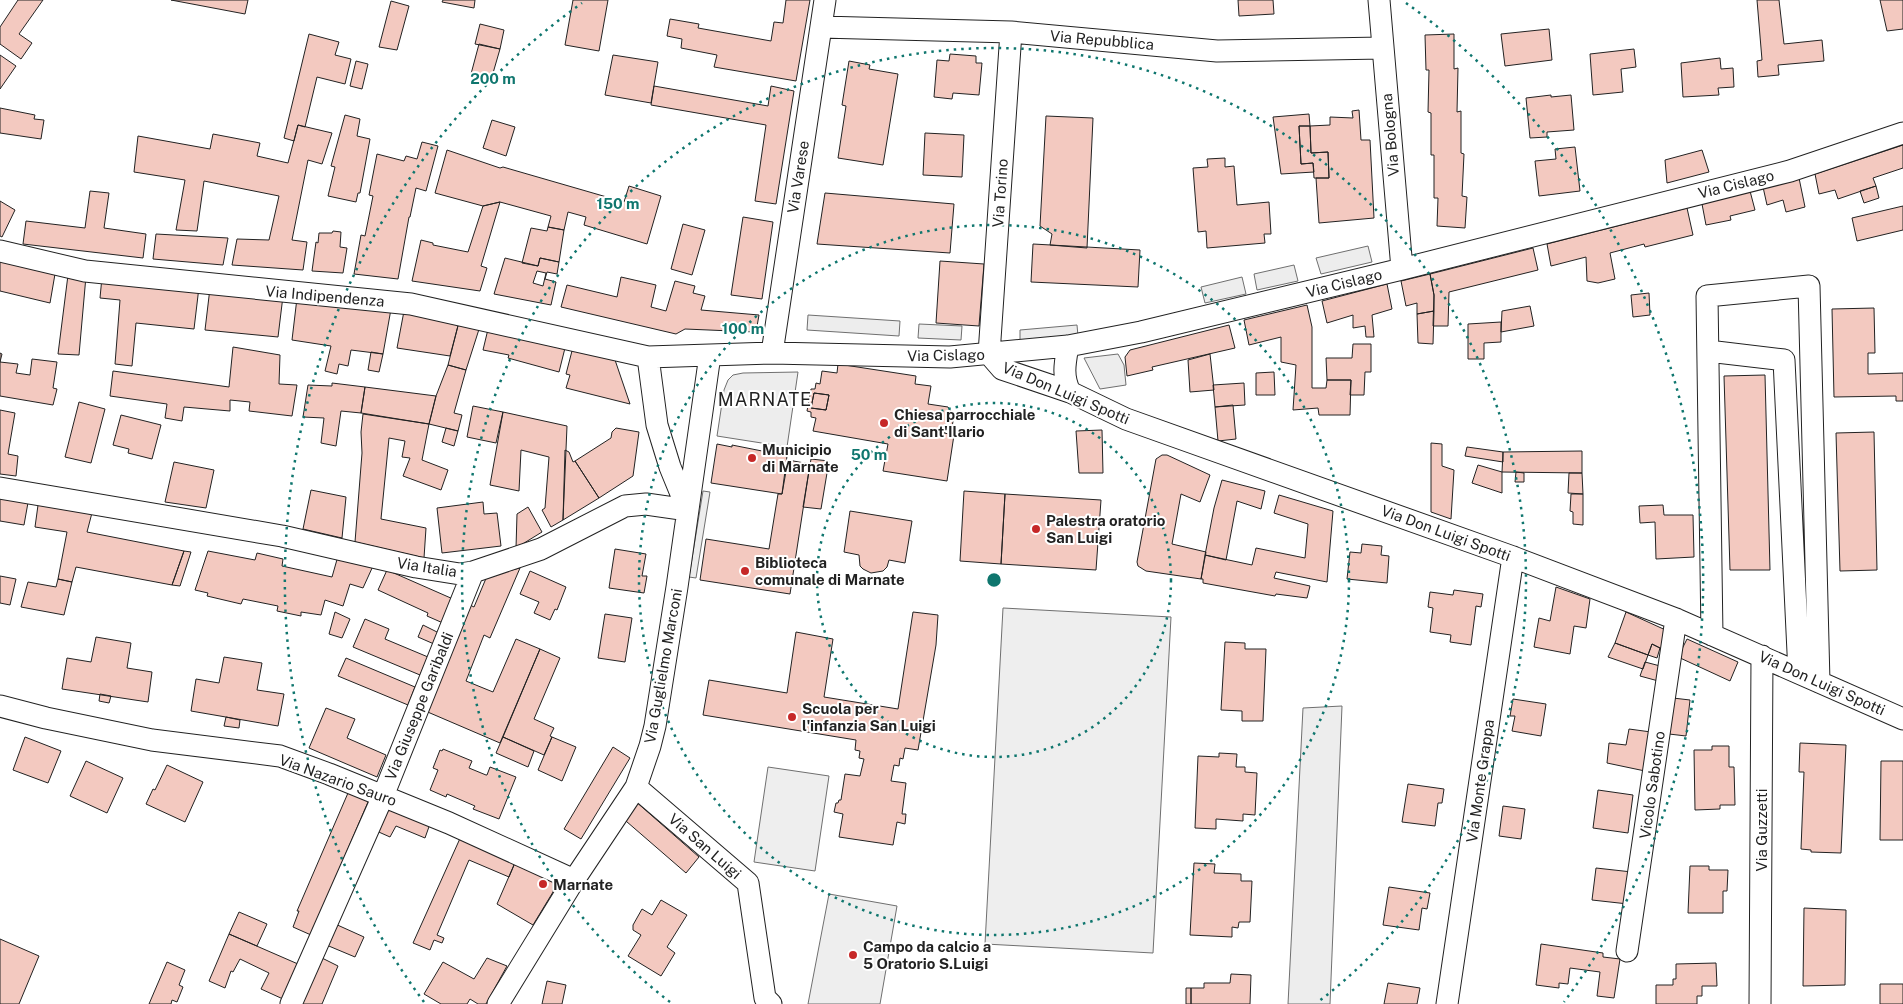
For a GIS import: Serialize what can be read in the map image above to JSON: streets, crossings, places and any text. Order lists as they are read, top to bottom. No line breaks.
{"streets":{"street":["Via Repubblica","Via Bologna","Via Varese","Via Cislago","Via Torino","Via Indipendenza","Via Don Luigi Spotti","Via Italia","Via Guglielmo Marconi","Via Giuseppe Garibaldi","Via Nazario Sauro","Via Monte Grappa","Vicolo Sabotino","Via Guzzetti","Via San Luigi"]},"crossings":[["Via Repubblica","Via Bologna"],["Via Repubblica","Via Varese"],["Via Repubblica","Via Torino"],["Via Bologna","Via Cislago"],["Via Varese","Via Cislago"],["Via Cislago","Via Torino"],["Via Cislago","Via Indipendenza"],["Via Cislago","Via Don Luigi Spotti"],["Via Cislago","Via Guglielmo Marconi"],["Via Torino","Via Don Luigi Spotti"],["Via Indipendenza","Via Guglielmo Marconi"],["Via Don Luigi Spotti","Via Monte Grappa"],["Via Don Luigi Spotti","Vicolo Sabotino"],["Via Don Luigi Spotti","Via Guzzetti"],["Via Italia","Via Guglielmo Marconi"],["Via Italia","Via Giuseppe Garibaldi"],["Via Guglielmo Marconi","Via Nazario Sauro"],["Via Guglielmo Marconi","Via San Luigi"],["Via Giuseppe Garibaldi","Via Nazario Sauro"]],"districts":["MARNATE"],"places":["Chiesa parrocchiale di Sant'Ilario","Municipio di Marnate","Palestra oratorio San Luigi","Biblioteca comunale di Marnate","Scuola per l'infanzia San Luigi","Marnate","Campo da calcio a 5 Oratorio S.Luigi"],"rings":["200 m","150 m","100 m","50 m"]}
